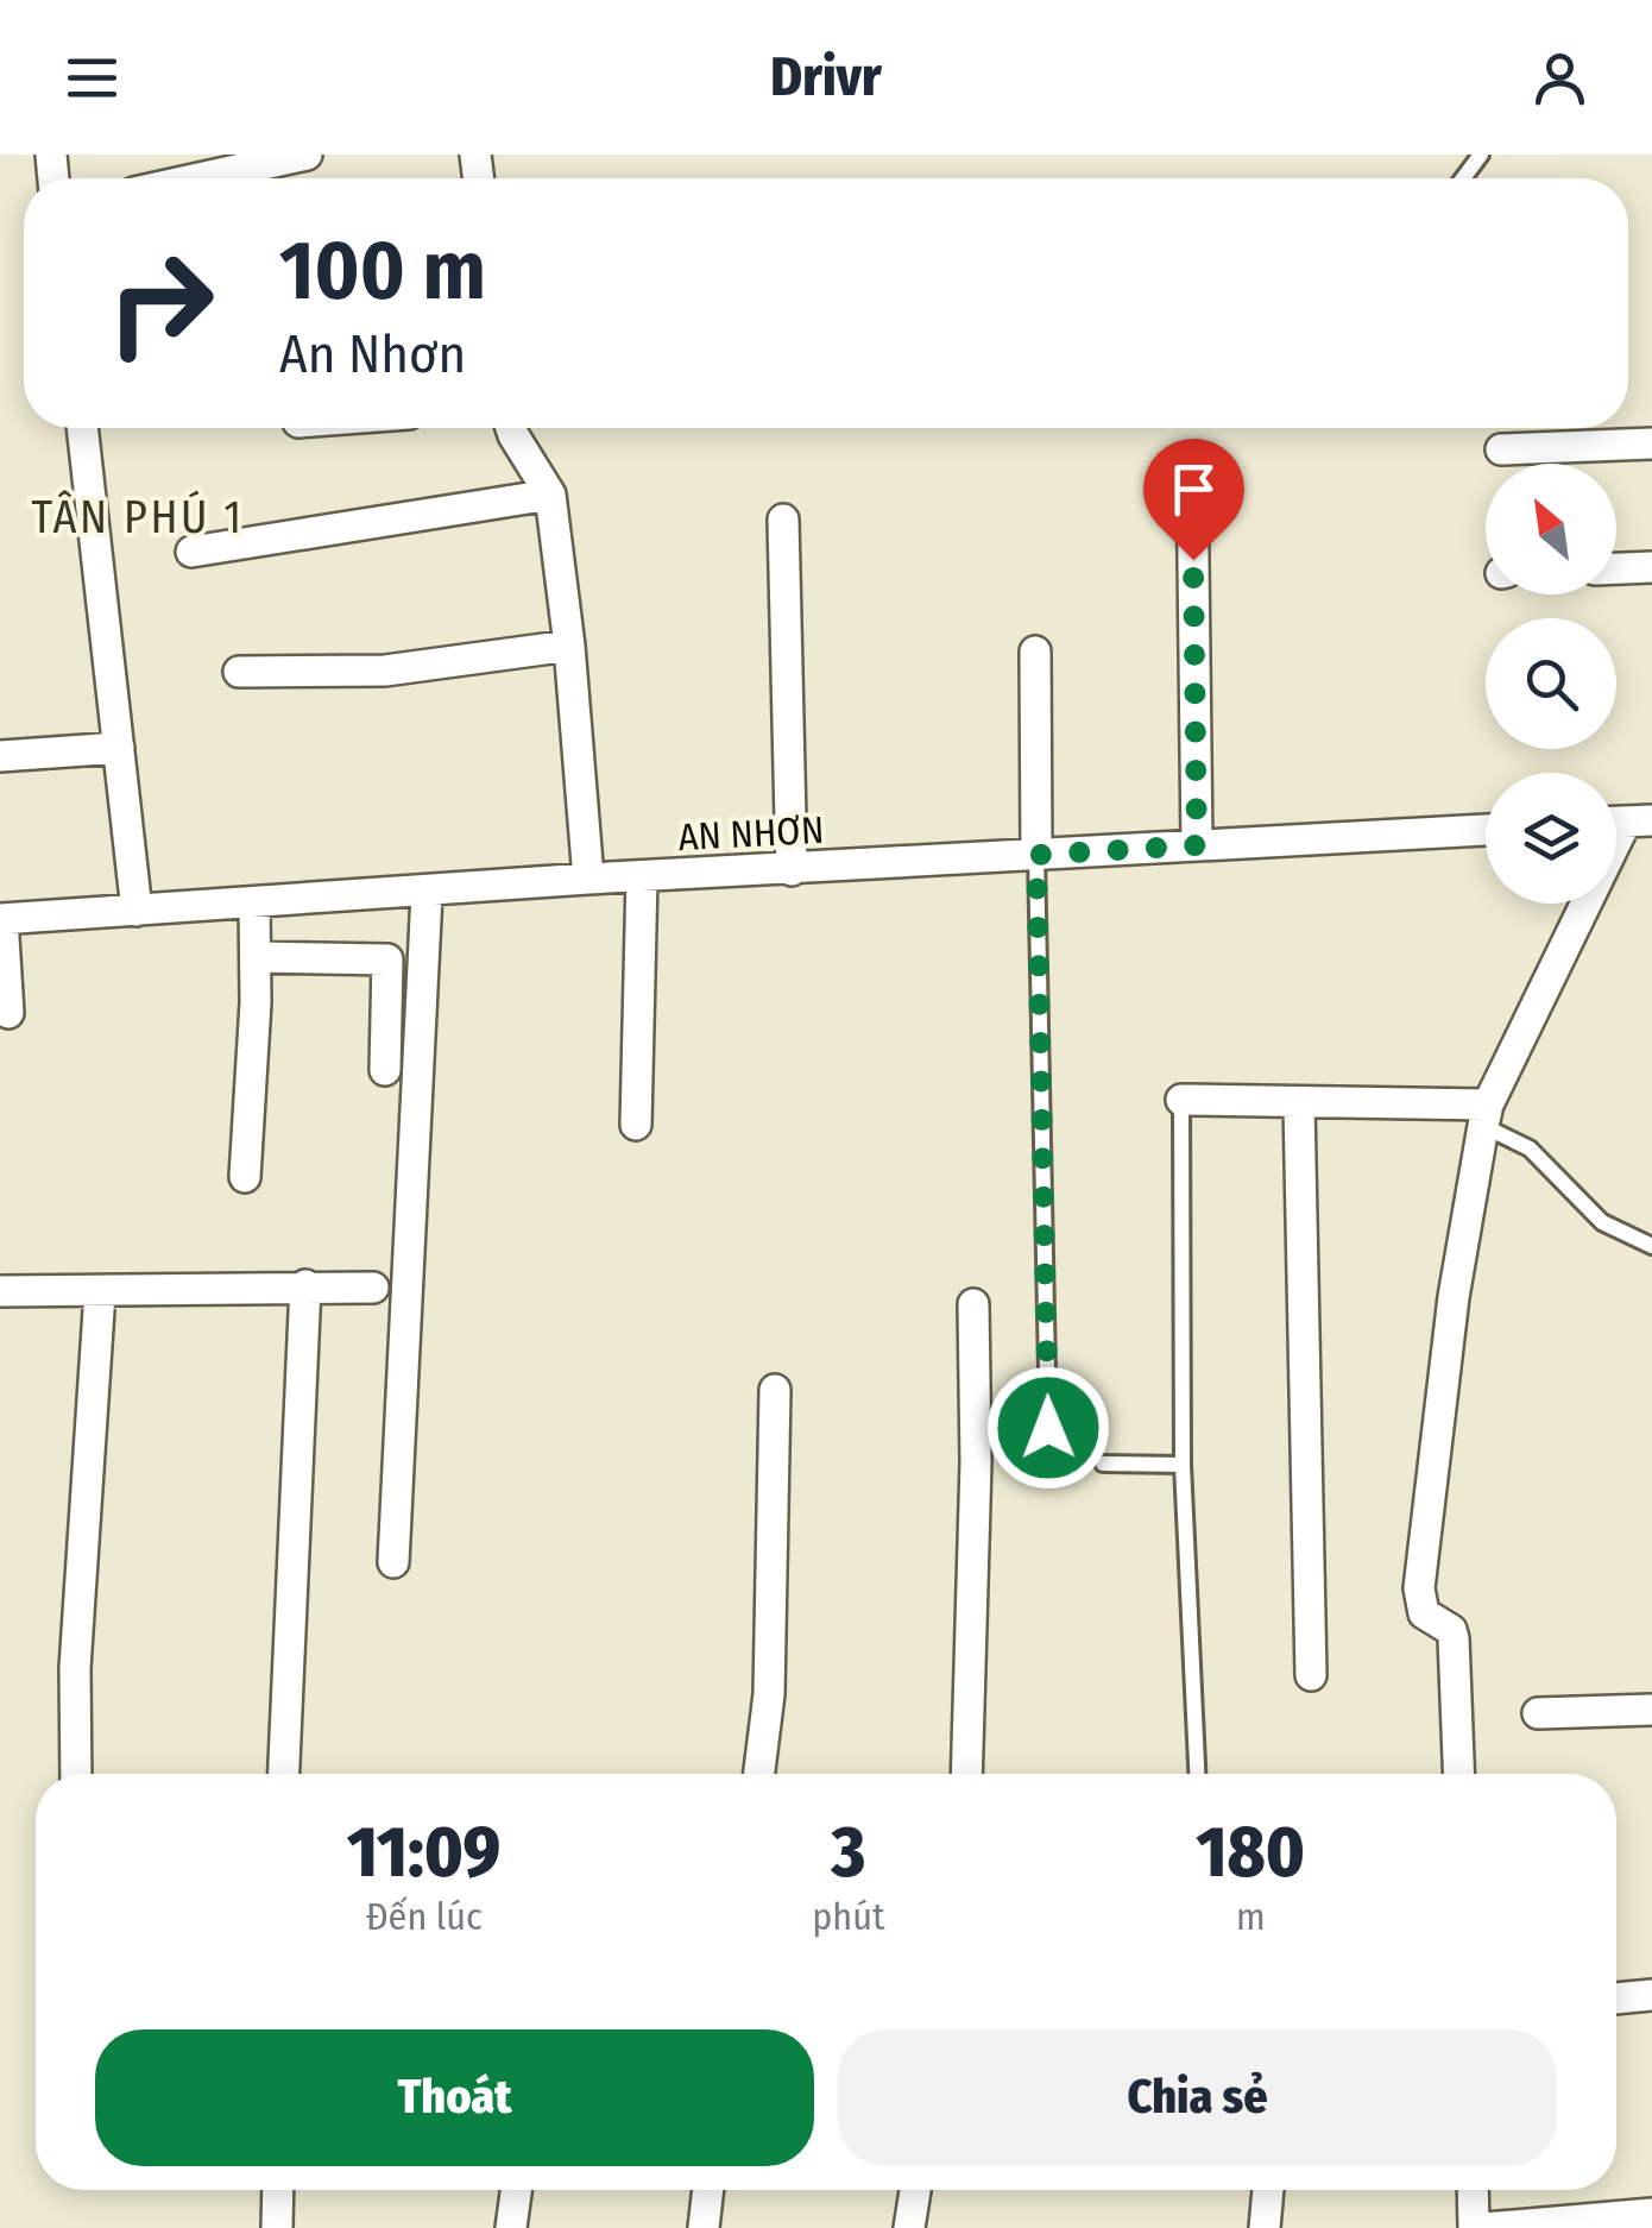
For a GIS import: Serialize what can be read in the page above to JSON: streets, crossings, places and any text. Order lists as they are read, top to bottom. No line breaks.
{"streets":{"street":["AN NHƠN"]},"districts":["TÂN PHÚ 1"],"north":"top left","page":{"header":"Drivr","turn":["100 m","An Nhơn"],"eta":["11:09","Đến lúc","3","phút","180","m"],"buttons":["Thoát","Chia sẻ"]}}
